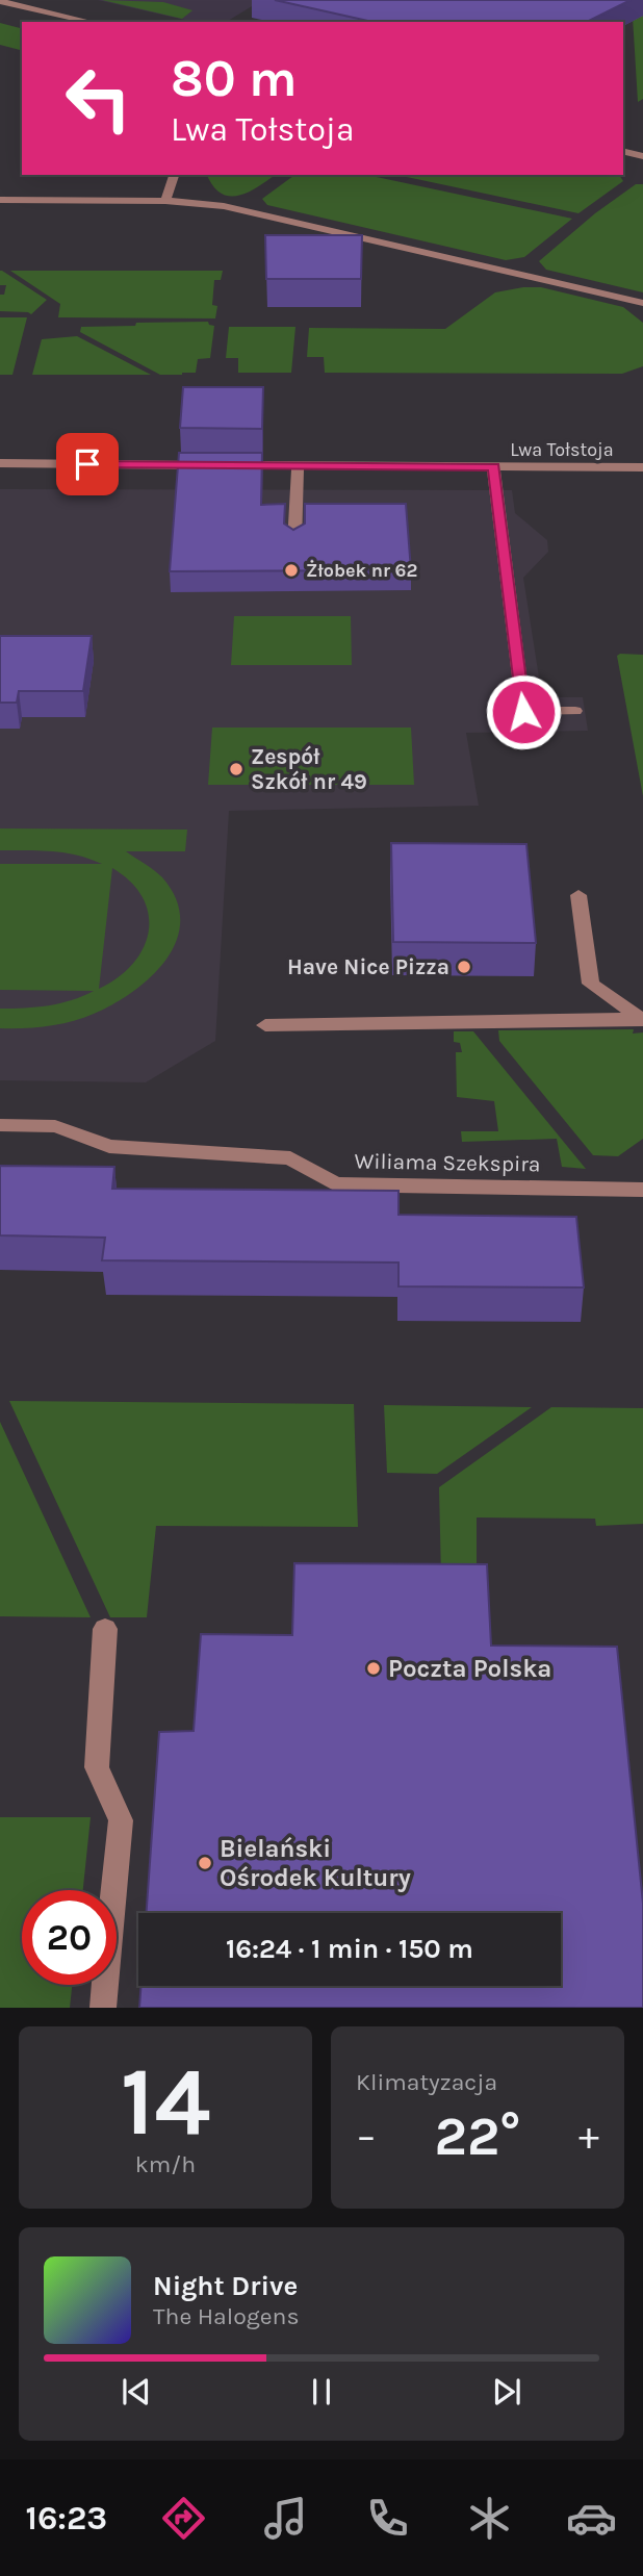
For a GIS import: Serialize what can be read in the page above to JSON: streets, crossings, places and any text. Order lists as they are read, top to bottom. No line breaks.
{"streets":{"street":["Lwa Tołstoja","Wiliama Szekspira"]},"places":["Żłobek nr 62","Zespół Szkół nr 49","Have Nice Pizza","Poczta Polska","Bielański Ośrodek Kultury"],"page":{"turn":["80 m","Lwa Tołstoja"],"limit":"20","trip":"16:24 · 1 min · 150 m","tile":[["14","km/h"],"Klimatyzacja"],"heat":["−","22°","+"],"song":["Night Drive","The Halogens"],"tabs":"16:23"}}
